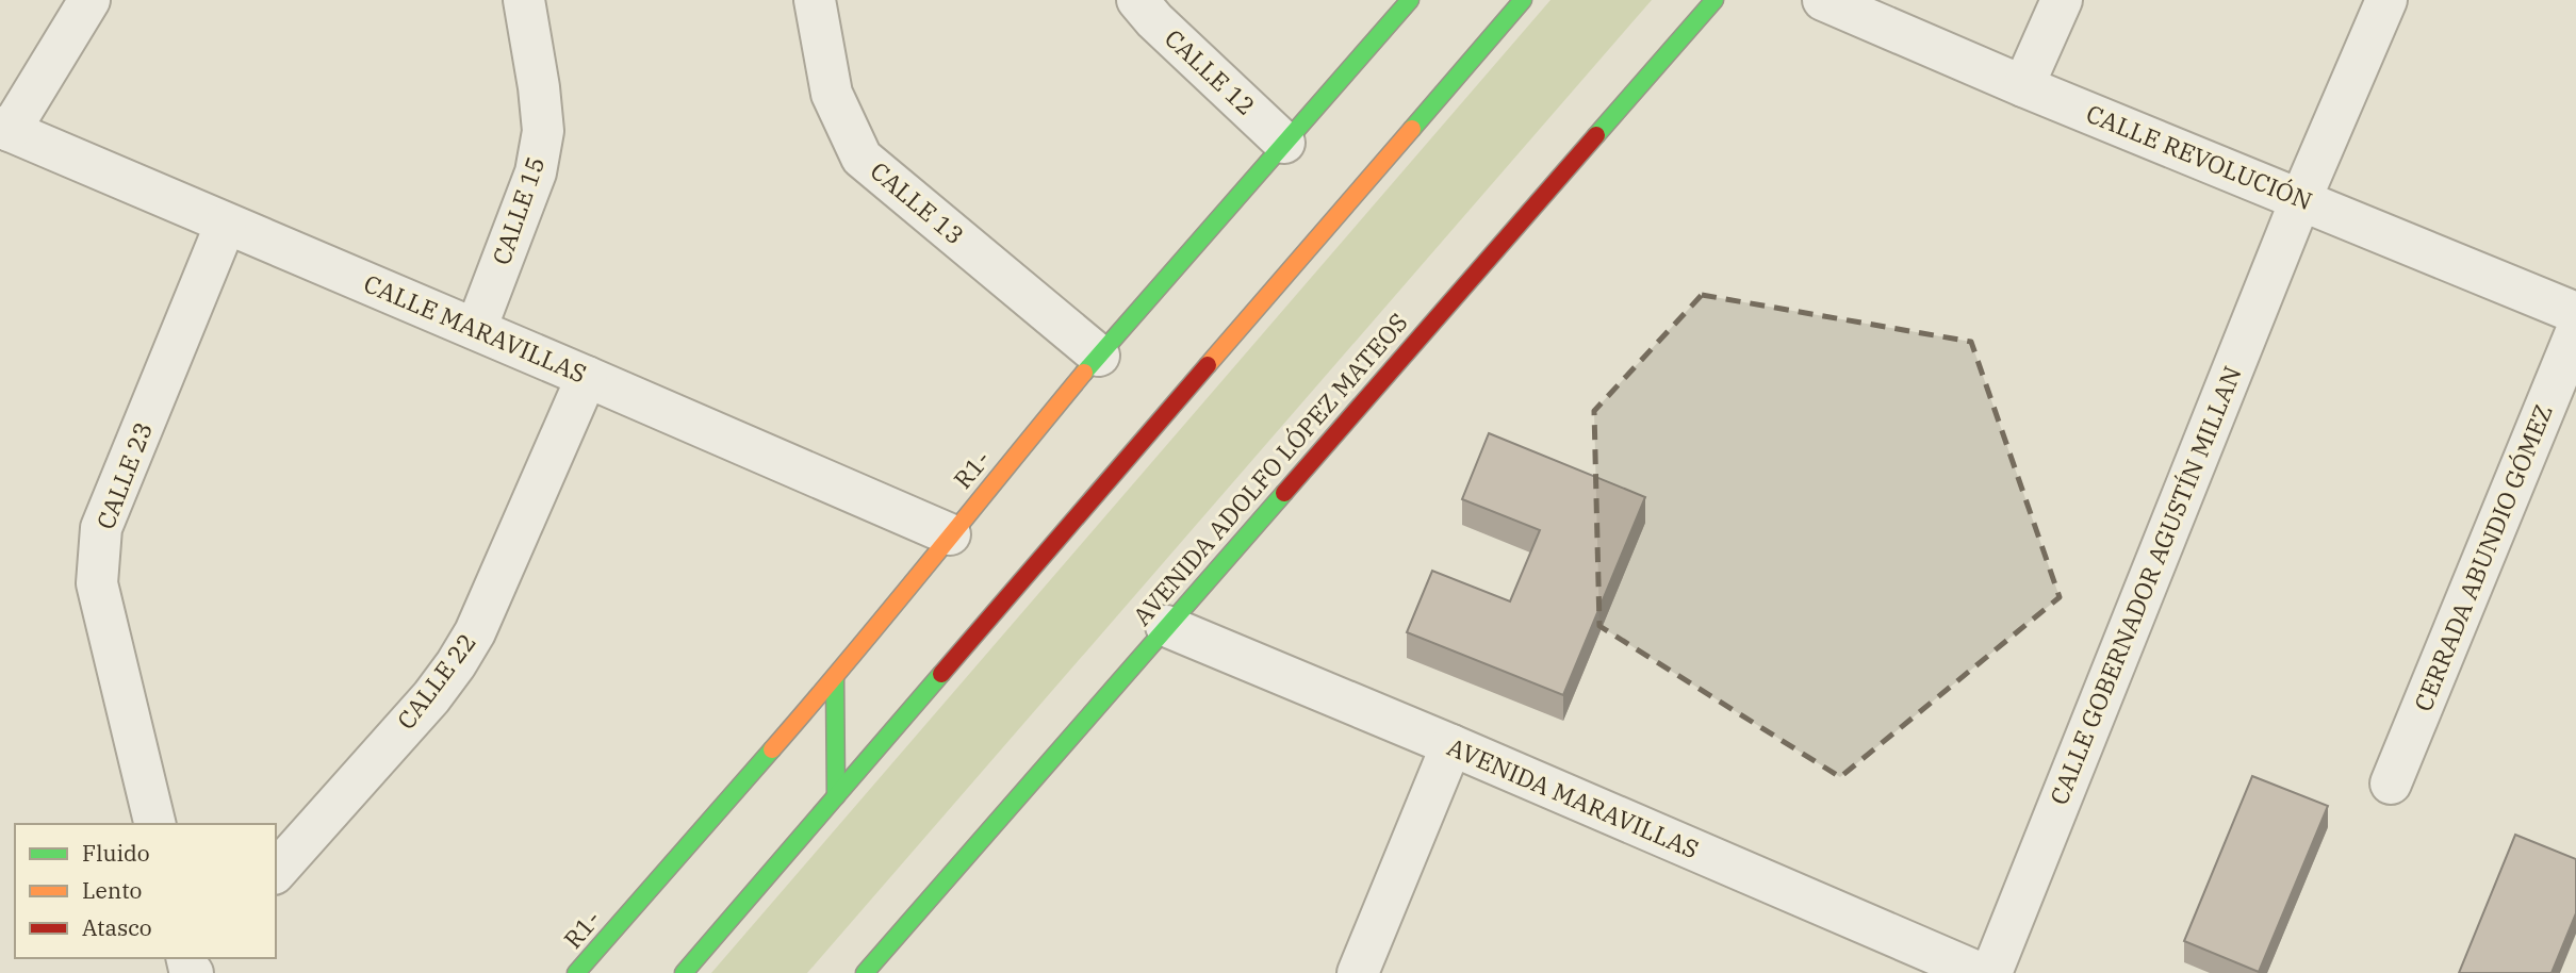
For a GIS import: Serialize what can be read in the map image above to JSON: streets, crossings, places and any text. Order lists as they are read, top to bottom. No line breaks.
{"streets":{"main road":["R1-","AVENIDA ADOLFO LÓPEZ MATEOS"],"street":["CALLE 12","CALLE REVOLUCIÓN","CALLE 13","CALLE 15","CALLE MARAVILLAS","CALLE 23","CERRADA ABUNDIO GÓMEZ","CALLE GOBERNADOR AGUSTÍN MILLAN","CALLE 22","AVENIDA MARAVILLAS"]},"crossings":[["CALLE 12","R1-"],["CALLE REVOLUCIÓN","CALLE GOBERNADOR AGUSTÍN MILLAN"],["CALLE 13","R1-"],["CALLE 15","CALLE MARAVILLAS"],["CALLE MARAVILLAS","R1-"],["CALLE MARAVILLAS","CALLE 23"],["CALLE MARAVILLAS","CALLE 22"],["AVENIDA ADOLFO LÓPEZ MATEOS","AVENIDA MARAVILLAS"]],"legend":["Fluido","Lento","Atasco"]}
